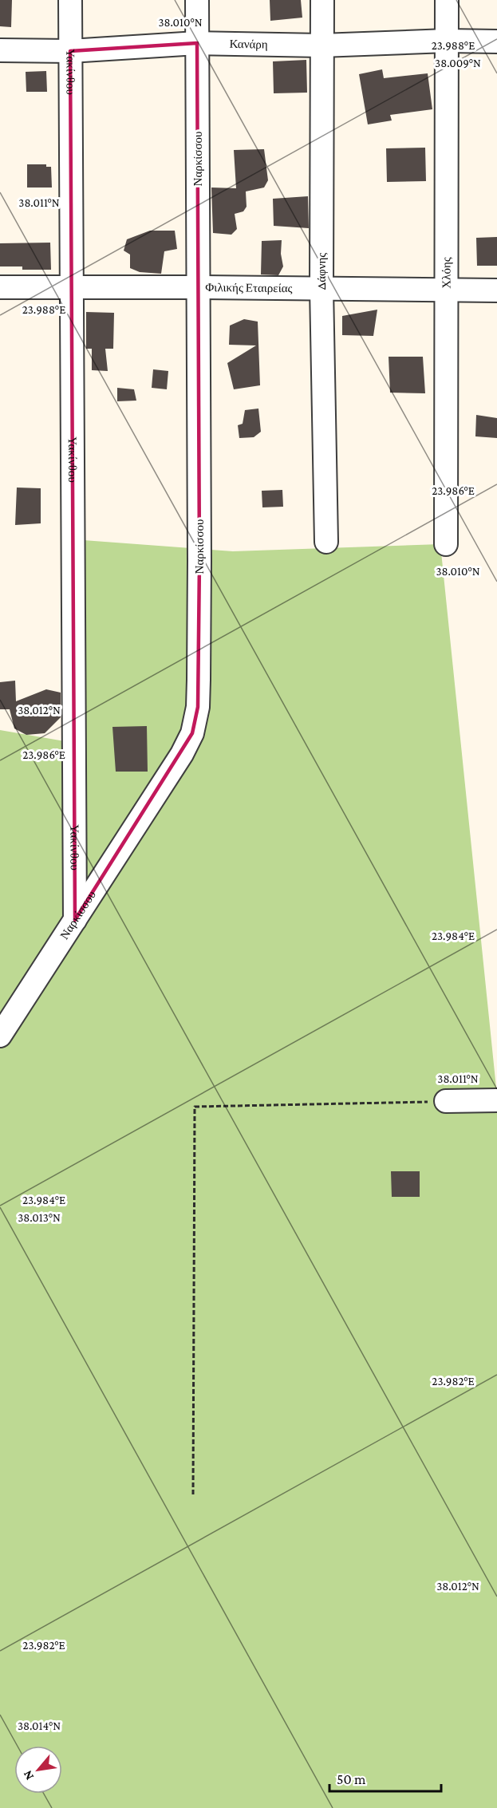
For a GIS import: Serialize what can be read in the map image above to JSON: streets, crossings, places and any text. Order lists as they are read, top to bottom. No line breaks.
{"streets":{"street":["Κανάρη","Υακίνθου","Ναρκίσσου","Δάφνης","Χλόης","Φιλικής Εταιρείας"]},"crossings":[["Κανάρη","Υακίνθου"],["Κανάρη","Ναρκίσσου"],["Κανάρη","Δάφνης"],["Κανάρη","Χλόης"],["Υακίνθου","Ναρκίσσου"],["Υακίνθου","Φιλικής Εταιρείας"],["Ναρκίσσου","Φιλικής Εταιρείας"],["Δάφνης","Φιλικής Εταιρείας"],["Χλόης","Φιλικής Εταιρείας"]],"scale_bar":"50 m","north":"bottom left","coordinates":["38.010°N","23.988°E","38.009°N","38.011°N","23.986°E","38.012°N","23.984°E","38.013°N","23.982°E","38.014°N"]}
